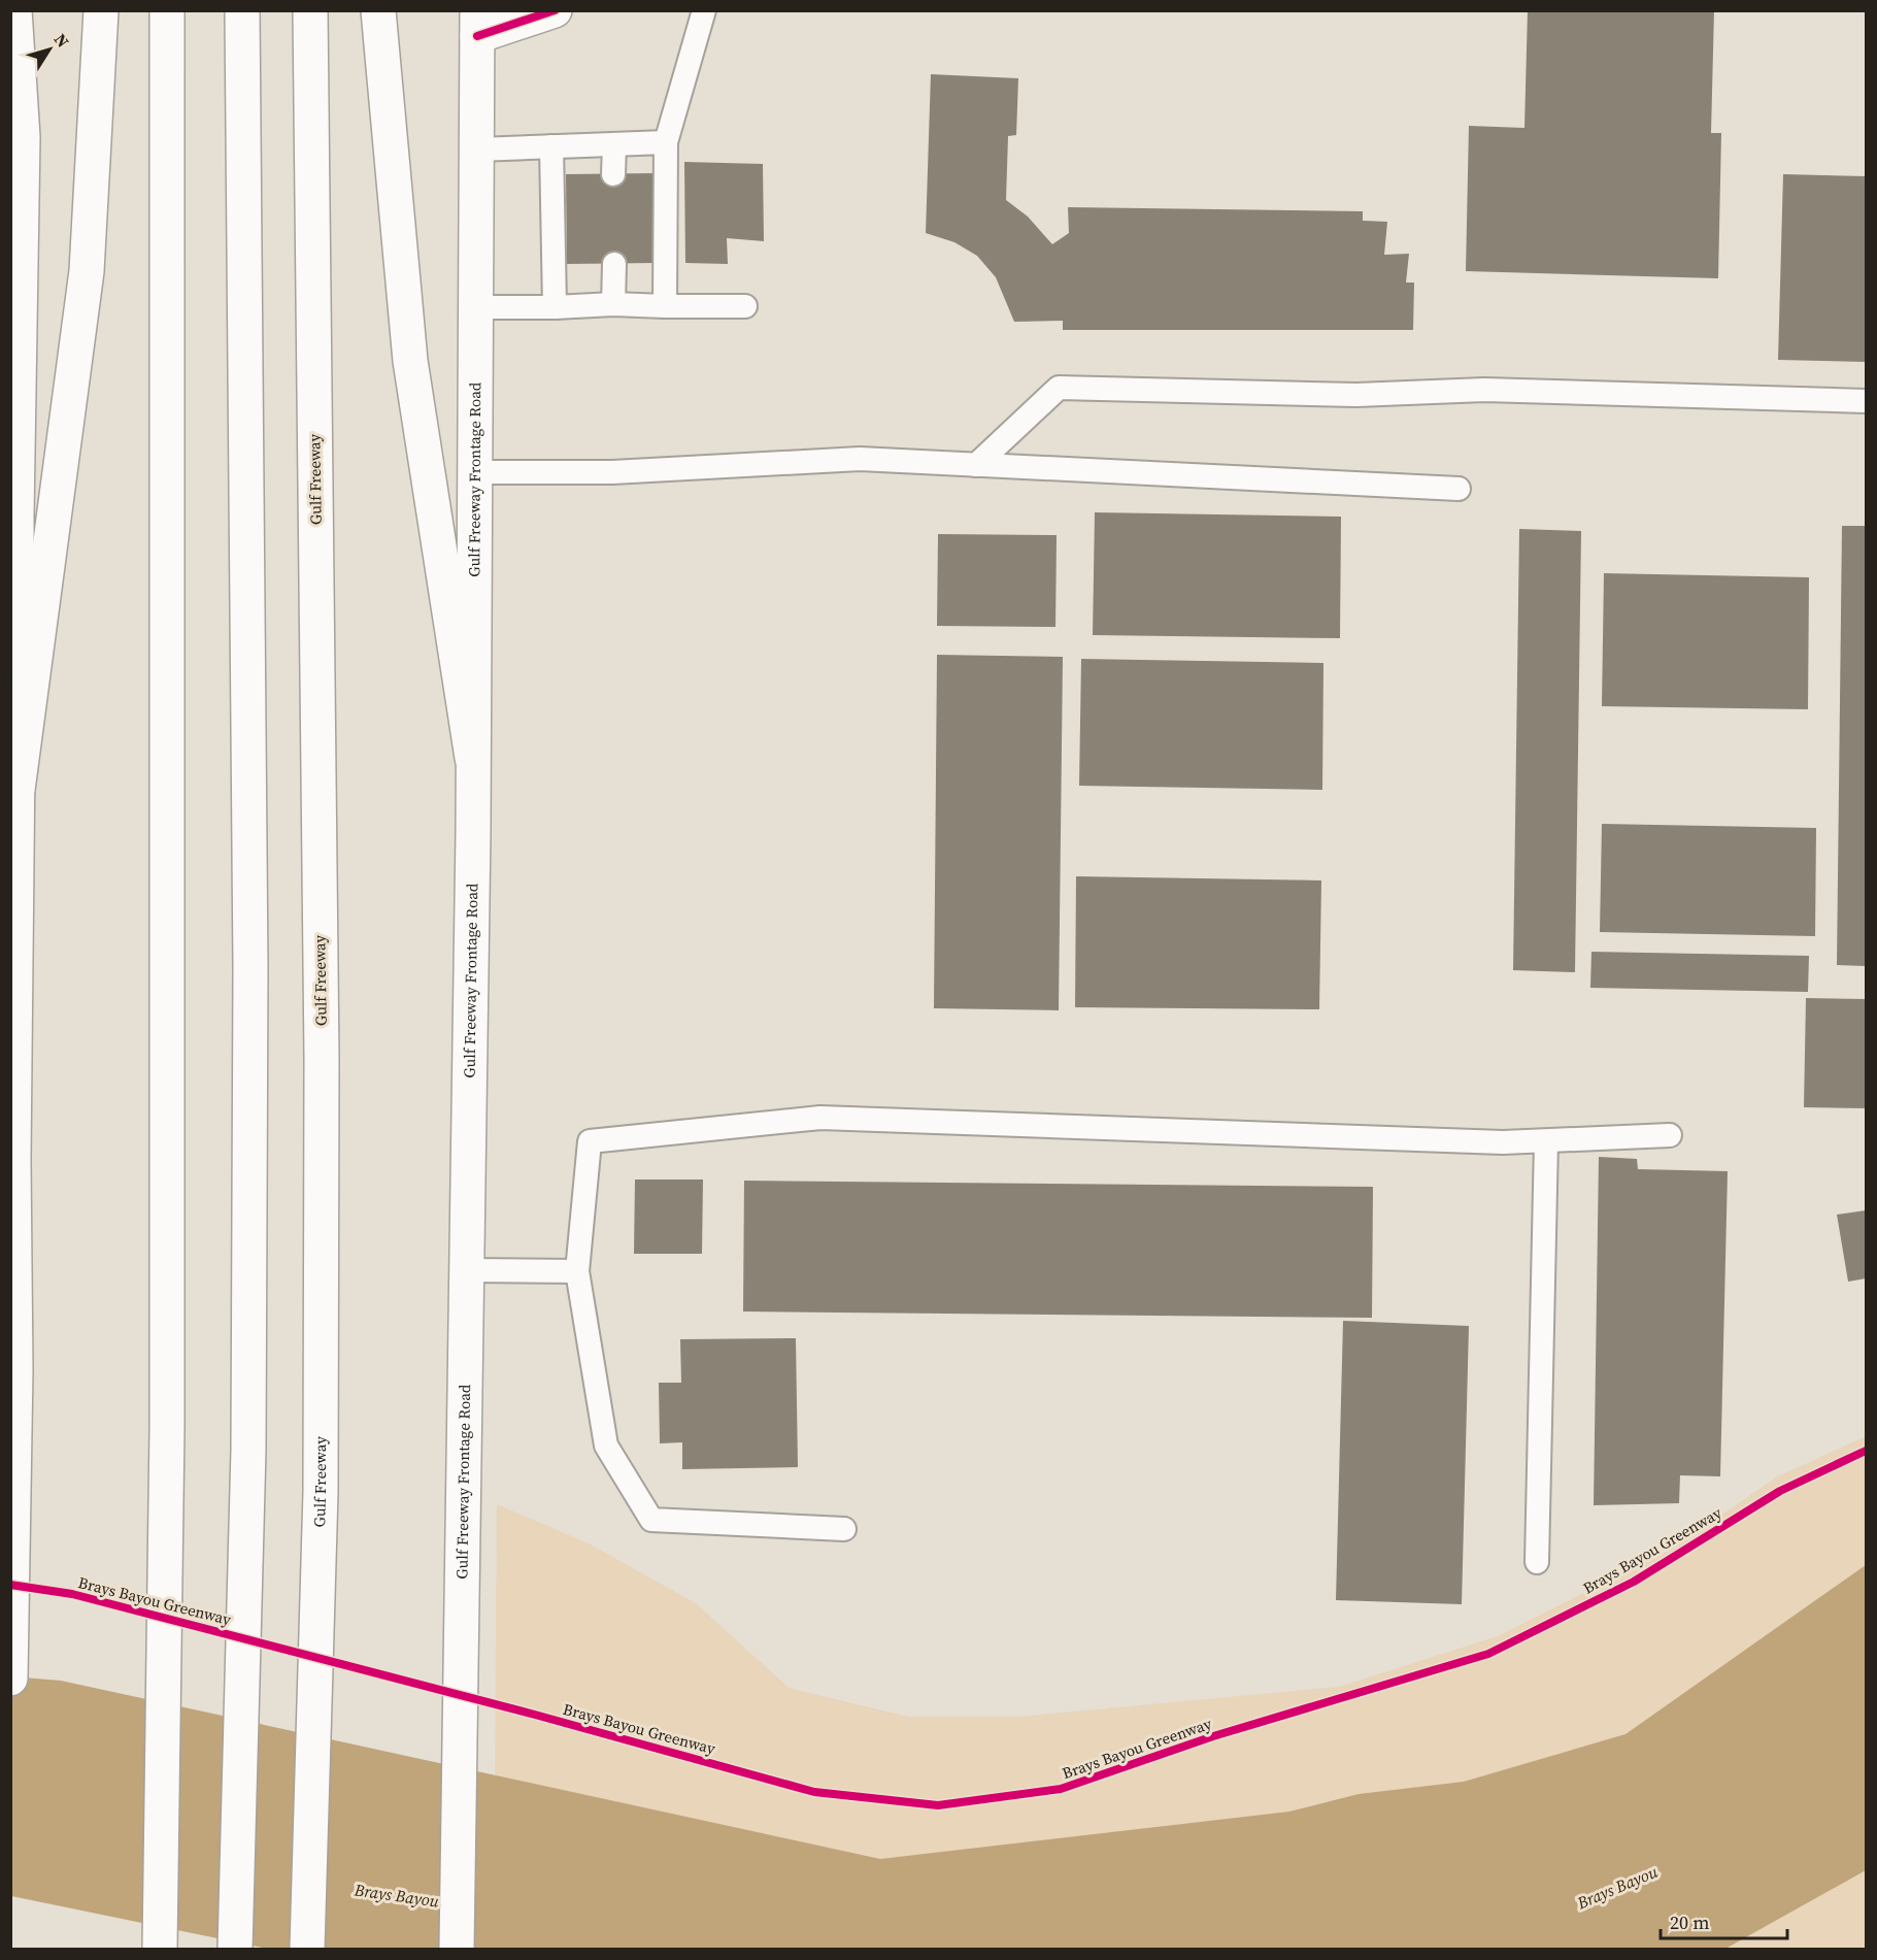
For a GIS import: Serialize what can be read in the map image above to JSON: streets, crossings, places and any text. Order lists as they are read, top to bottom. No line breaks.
{"streets":{"main road":["Gulf Freeway","Gulf Freeway Frontage Road"],"cycle path":["Brays Bayou Greenway"]},"water":["Brays Bayou"],"scale_bar":"20 m","north":"top right"}
